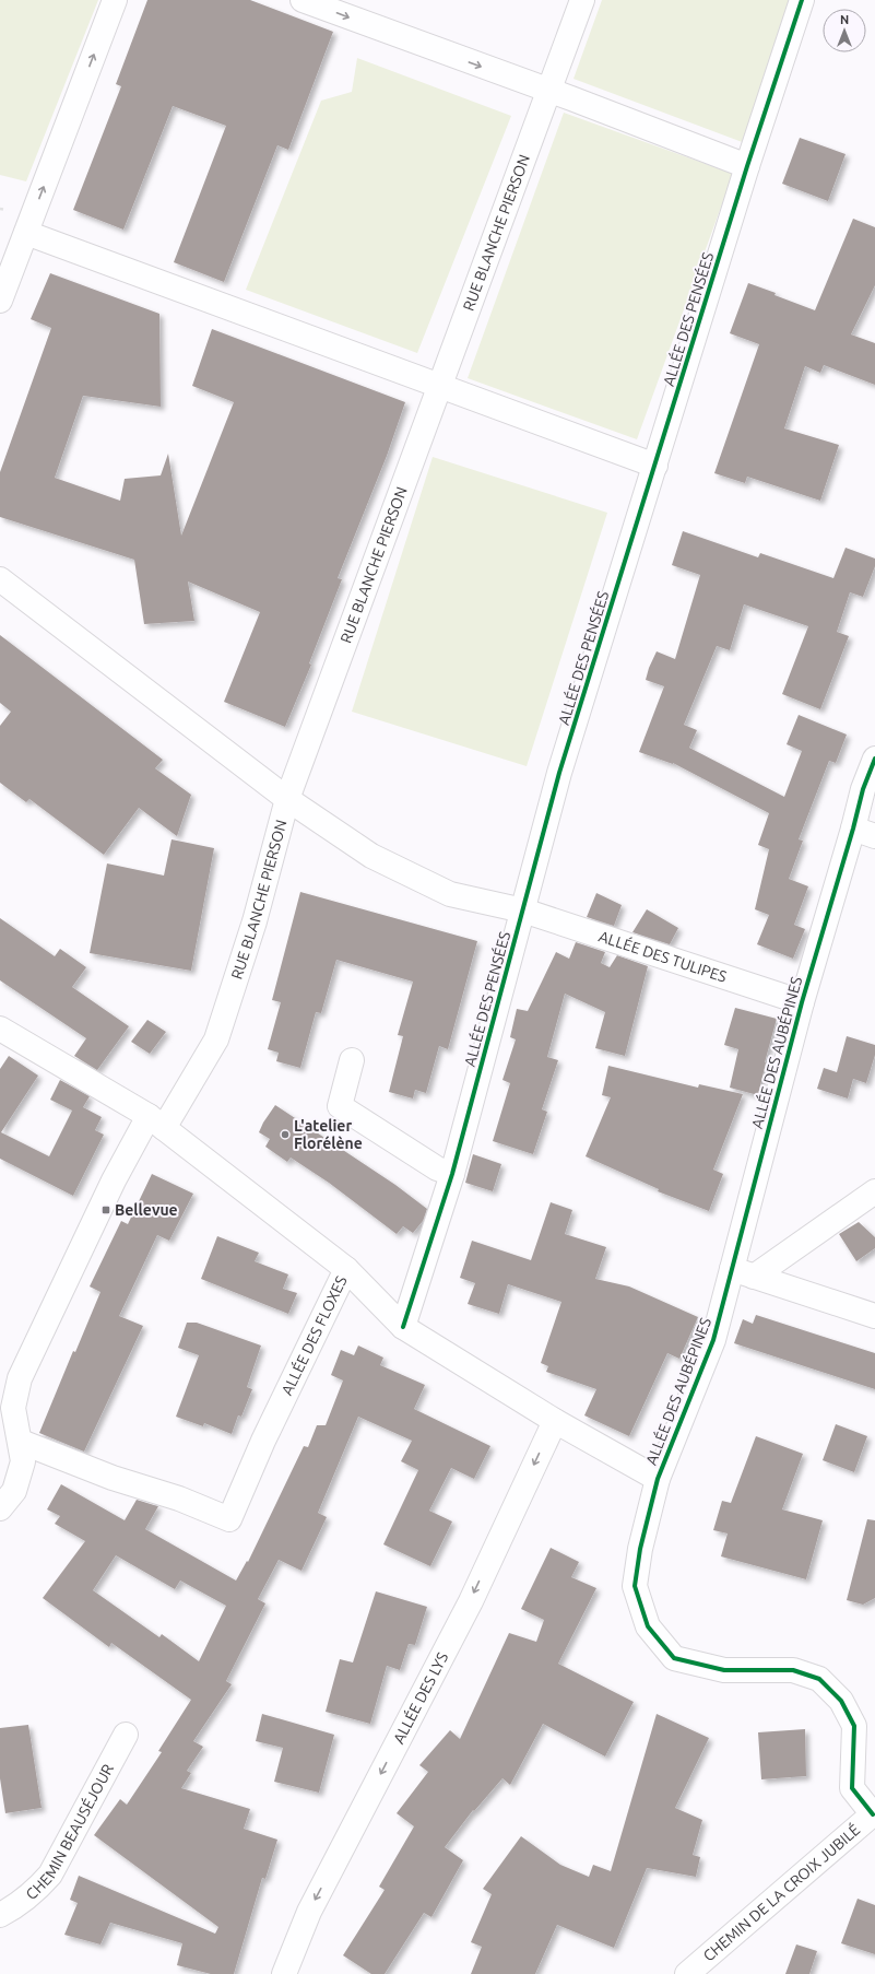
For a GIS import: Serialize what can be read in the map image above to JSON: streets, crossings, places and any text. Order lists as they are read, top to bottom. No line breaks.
{"streets":{"street":["RUE BLANCHE PIERSON","ALLÉE DES PENSÉES","ALLÉE DES TULIPES","ALLÉE DES AUBÉPINES","ALLÉE DES FLOXES","ALLÉE DES LYS","CHEMIN BEAUSÉJOUR","CHEMIN DE LA CROIX JUBILÉ"]},"crossings":[["RUE BLANCHE PIERSON","ALLÉE DES TULIPES"],["ALLÉE DES PENSÉES","ALLÉE DES TULIPES"],["ALLÉE DES PENSÉES","ALLÉE DES FLOXES"],["ALLÉE DES TULIPES","ALLÉE DES AUBÉPINES"],["ALLÉE DES AUBÉPINES","ALLÉE DES FLOXES"],["ALLÉE DES AUBÉPINES","CHEMIN DE LA CROIX JUBILÉ"],["ALLÉE DES FLOXES","ALLÉE DES LYS"]],"one_way":["ALLÉE DES LYS"],"places":{"other":["L'atelier Florélène"],"transit":["Bellevue"]},"north":"top"}
